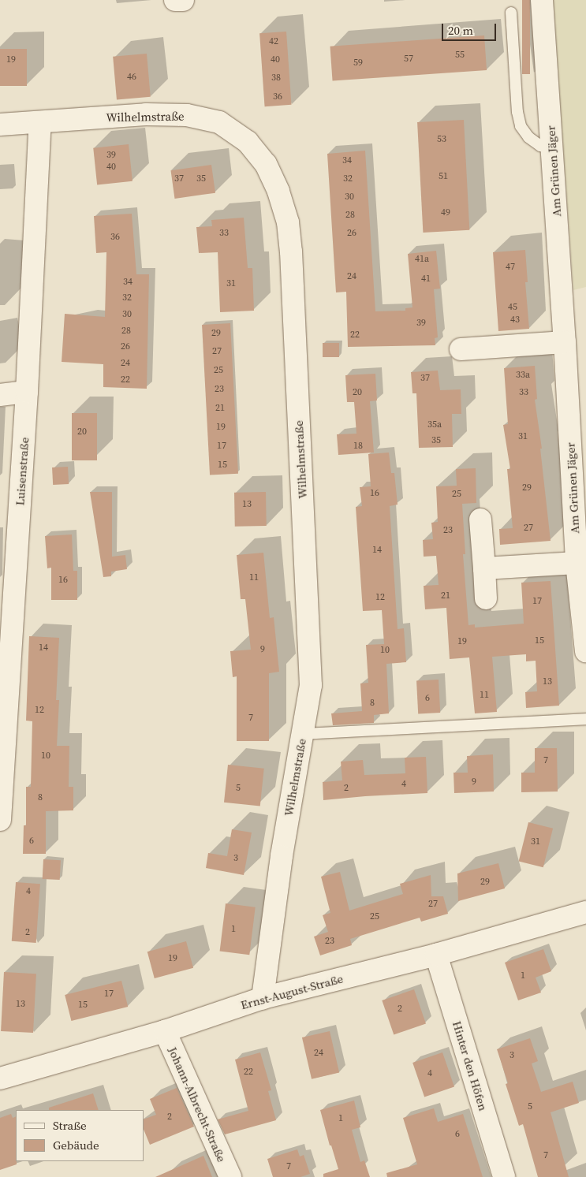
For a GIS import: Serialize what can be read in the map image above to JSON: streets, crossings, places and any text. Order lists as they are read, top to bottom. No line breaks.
{"streets":{"street":["Wilhelmstraße","Am Grünen Jäger","Luisenstraße","Ernst-August-Straße","Hinter den Höfen","Johann-Albrecht-Straße"]},"crossings":[["Wilhelmstraße","Luisenstraße"],["Wilhelmstraße","Ernst-August-Straße"],["Ernst-August-Straße","Hinter den Höfen"],["Ernst-August-Straße","Johann-Albrecht-Straße"]],"house_numbers":["42","55","57","19","40","59","46","38","36","53","39","34","40","51","37","35","32","30","49","28","33","26","36","41a","47","24","41","34","31","32","45","30","43","39","28","29","22","26","27","24","25","33a","37","22","23","20","33","21","35a","19","20","31","35","17","18","15","29","16","25","13","27","23","14","11","16","21","12","17","15","19","14","9","10","13","11","6","8","12","7","10","7","9","4","5","2","8","6","31","3","29","4","27","25","1","2","23","19","1","17","13","15","2","24","3","22","4","5","2","1","6","7","7"],"legend":["Straße","Gebäude"],"scale_bar":"20 m"}
